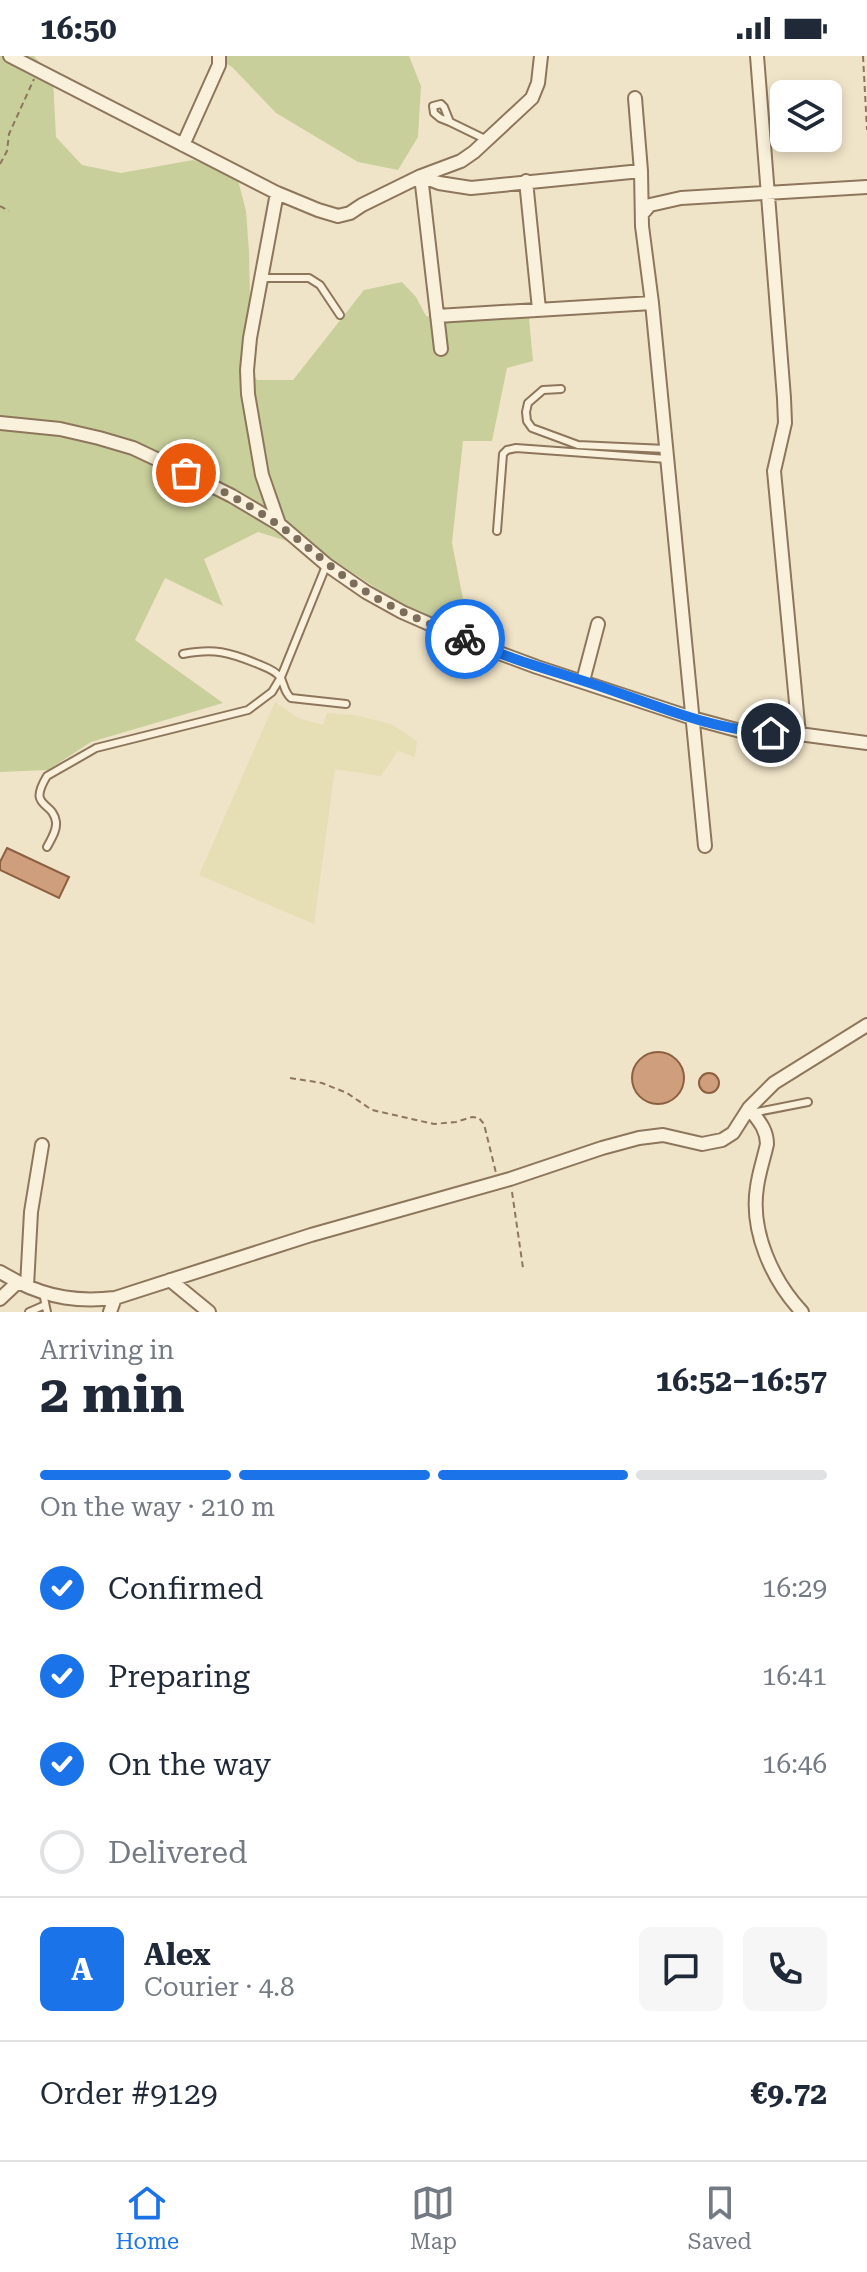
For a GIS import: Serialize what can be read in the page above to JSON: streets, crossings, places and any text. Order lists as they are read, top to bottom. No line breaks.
{"page":{"status":"16:50","heading":["2 min","Arriving in","16:52–16:57"],"panel":["Alex","Courier · 4.8","Order #9129","€9.72"],"bar":"On the way · 210 m","list":[["Confirmed","16:29"],["Preparing","16:41"],["On the way","16:46"],"Delivered"],"round":"A","tabs":["Home","Map","Saved"]}}
